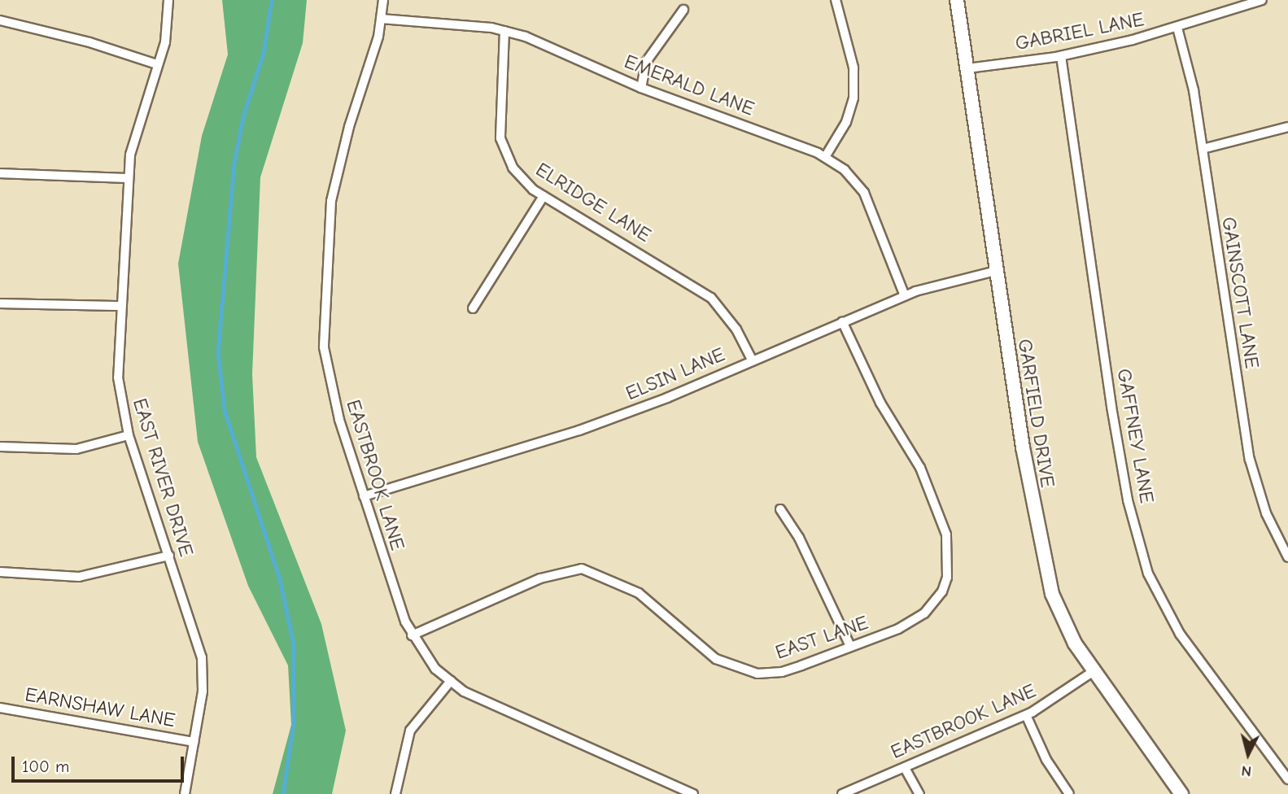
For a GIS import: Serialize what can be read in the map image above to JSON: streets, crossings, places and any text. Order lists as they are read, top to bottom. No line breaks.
{"streets":{"street":["GABRIEL LANE","EMERALD LANE","ELRIDGE LANE","GAINSCOTT LANE","ELSIN LANE","GARFIELD DRIVE","GAFFNEY LANE","EASTBROOK LANE","EAST RIVER DRIVE","EAST LANE","EARNSHAW LANE"]},"crossings":[["GABRIEL LANE","GAINSCOTT LANE"],["GABRIEL LANE","GARFIELD DRIVE"],["GABRIEL LANE","GAFFNEY LANE"],["EMERALD LANE","ELRIDGE LANE"],["EMERALD LANE","ELSIN LANE"],["EMERALD LANE","EASTBROOK LANE"],["ELRIDGE LANE","ELSIN LANE"],["ELSIN LANE","GARFIELD DRIVE"],["ELSIN LANE","EASTBROOK LANE"],["ELSIN LANE","EAST LANE"],["GARFIELD DRIVE","EASTBROOK LANE"],["EASTBROOK LANE","EAST LANE"],["EAST RIVER DRIVE","EARNSHAW LANE"]],"scale_bar":"100 m","north":"bottom"}
